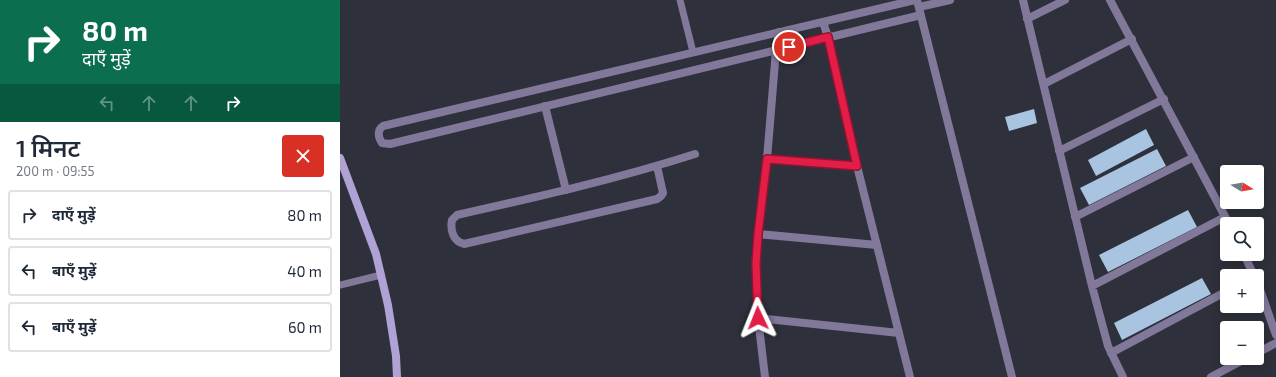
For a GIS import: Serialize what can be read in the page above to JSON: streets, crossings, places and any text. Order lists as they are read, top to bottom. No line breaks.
{"north":"right","page":{"turn":["80 m","दाएँ मुड़ें"],"heading":["1 मिनट","200 m · 09:55"],"map_buttons":["+","−"],"list":[{"name":"दाएँ मुड़ें","value":"80 m"},{"name":"बाएँ मुड़ें","value":"40 m"},{"name":"बाएँ मुड़ें","value":"60 m"}]}}
